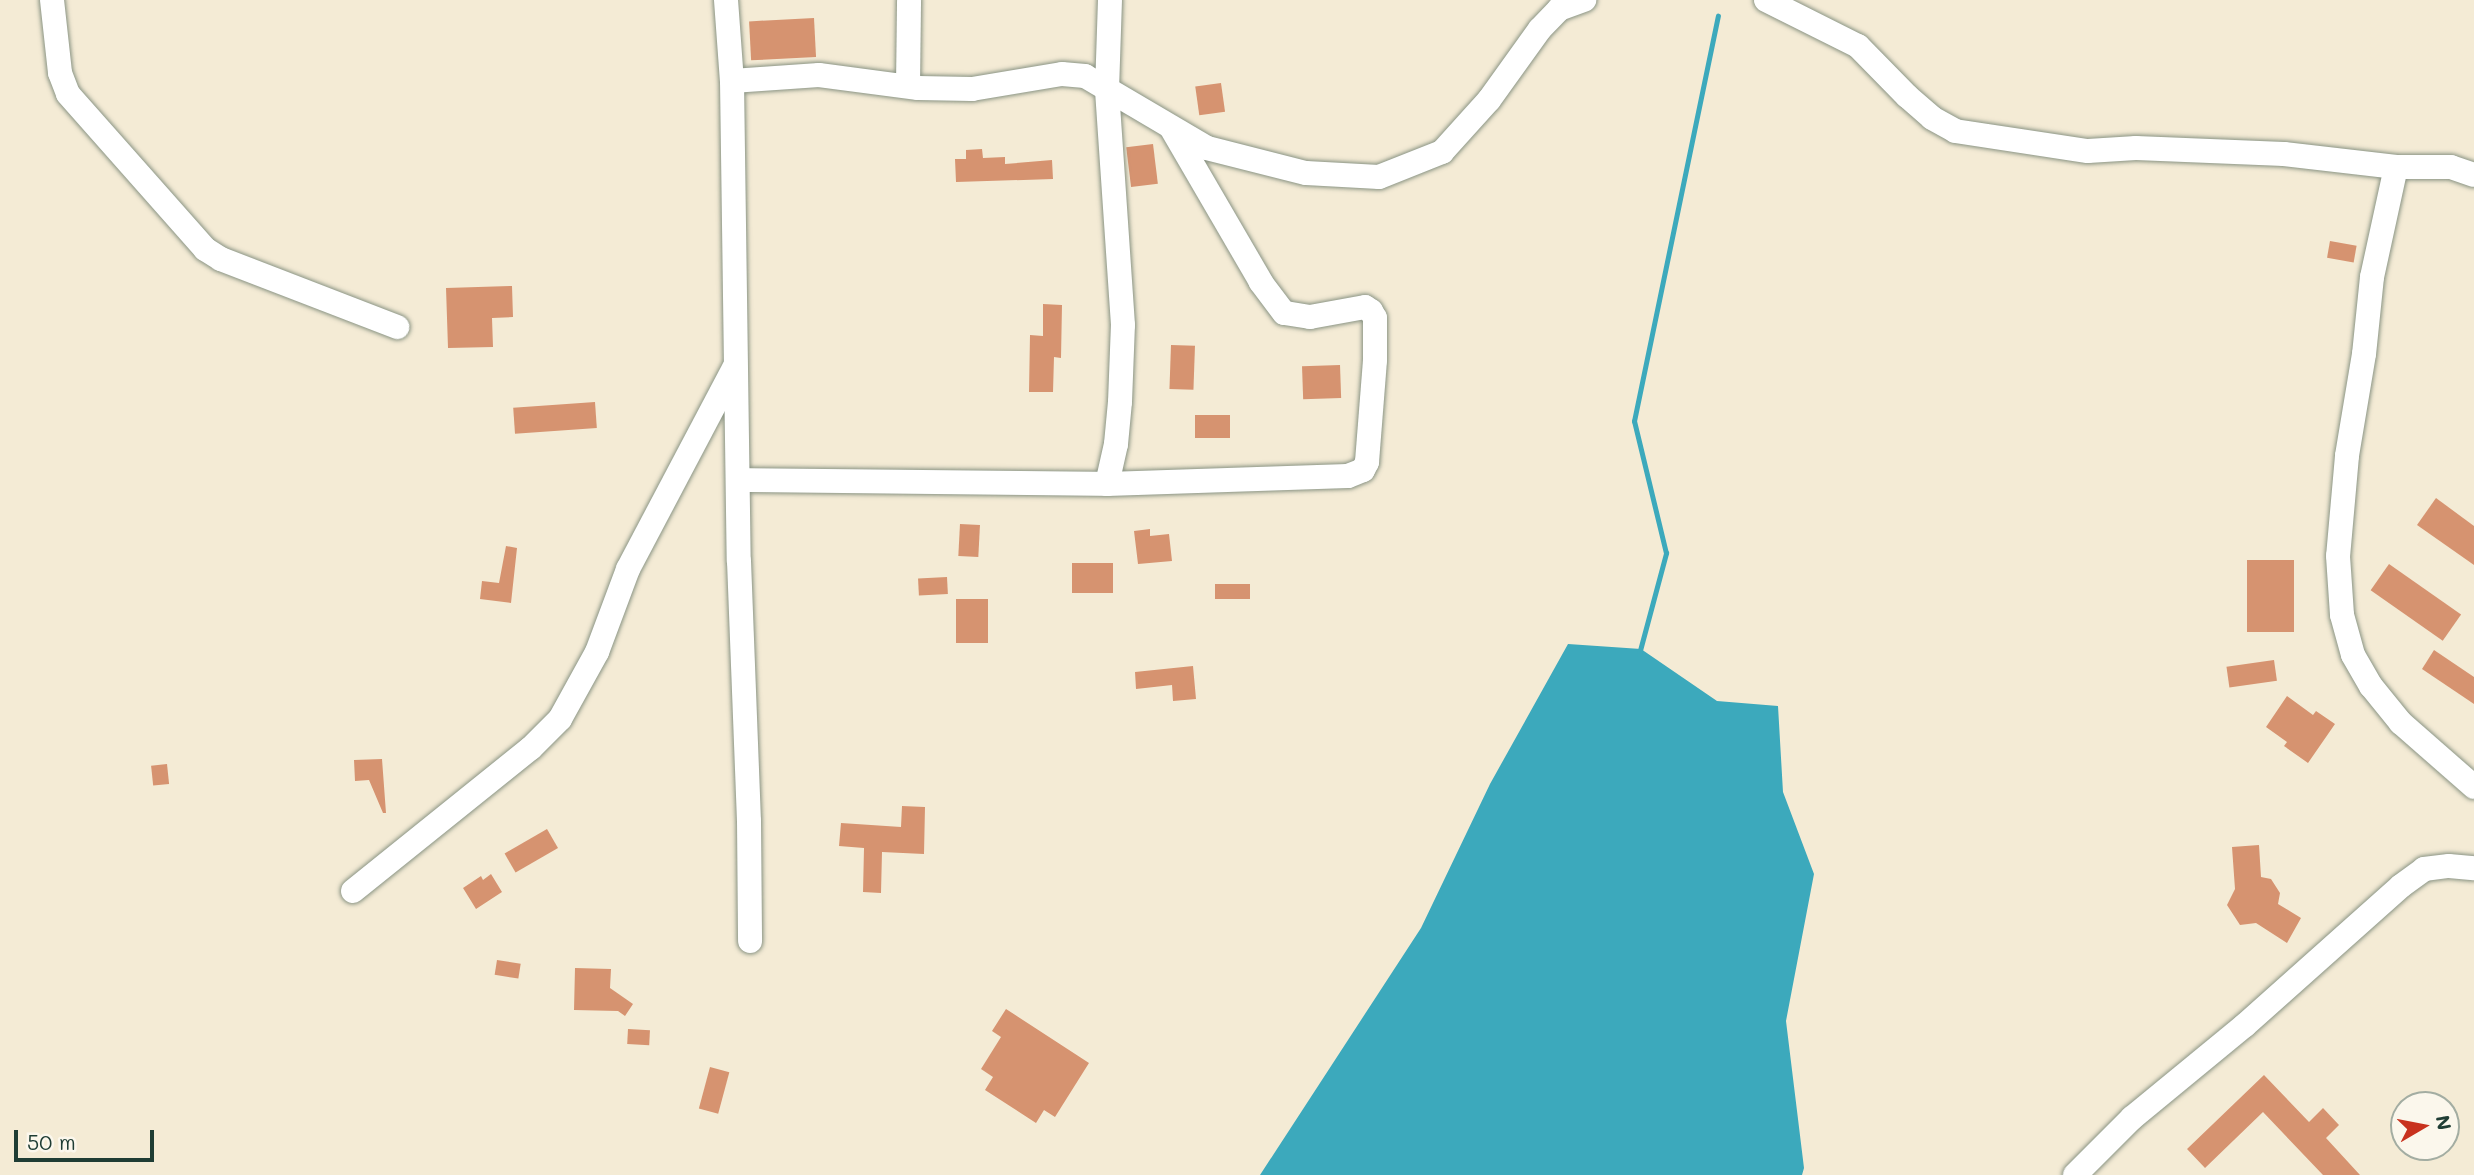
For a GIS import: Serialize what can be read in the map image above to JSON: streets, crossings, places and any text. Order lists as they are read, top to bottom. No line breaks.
{"scale_bar":"50 m","north":"right"}
